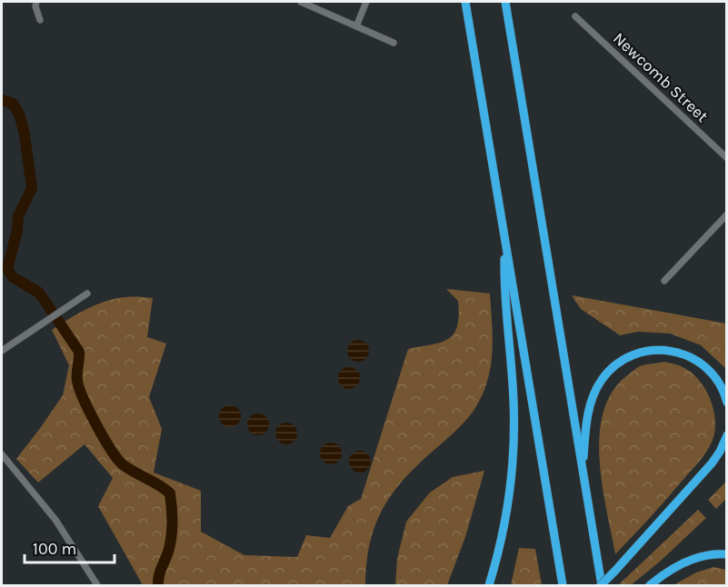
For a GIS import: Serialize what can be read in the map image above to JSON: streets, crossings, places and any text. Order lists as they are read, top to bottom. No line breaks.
{"streets":{"street":["Newcomb Street"]},"scale_bar":"100 m"}
